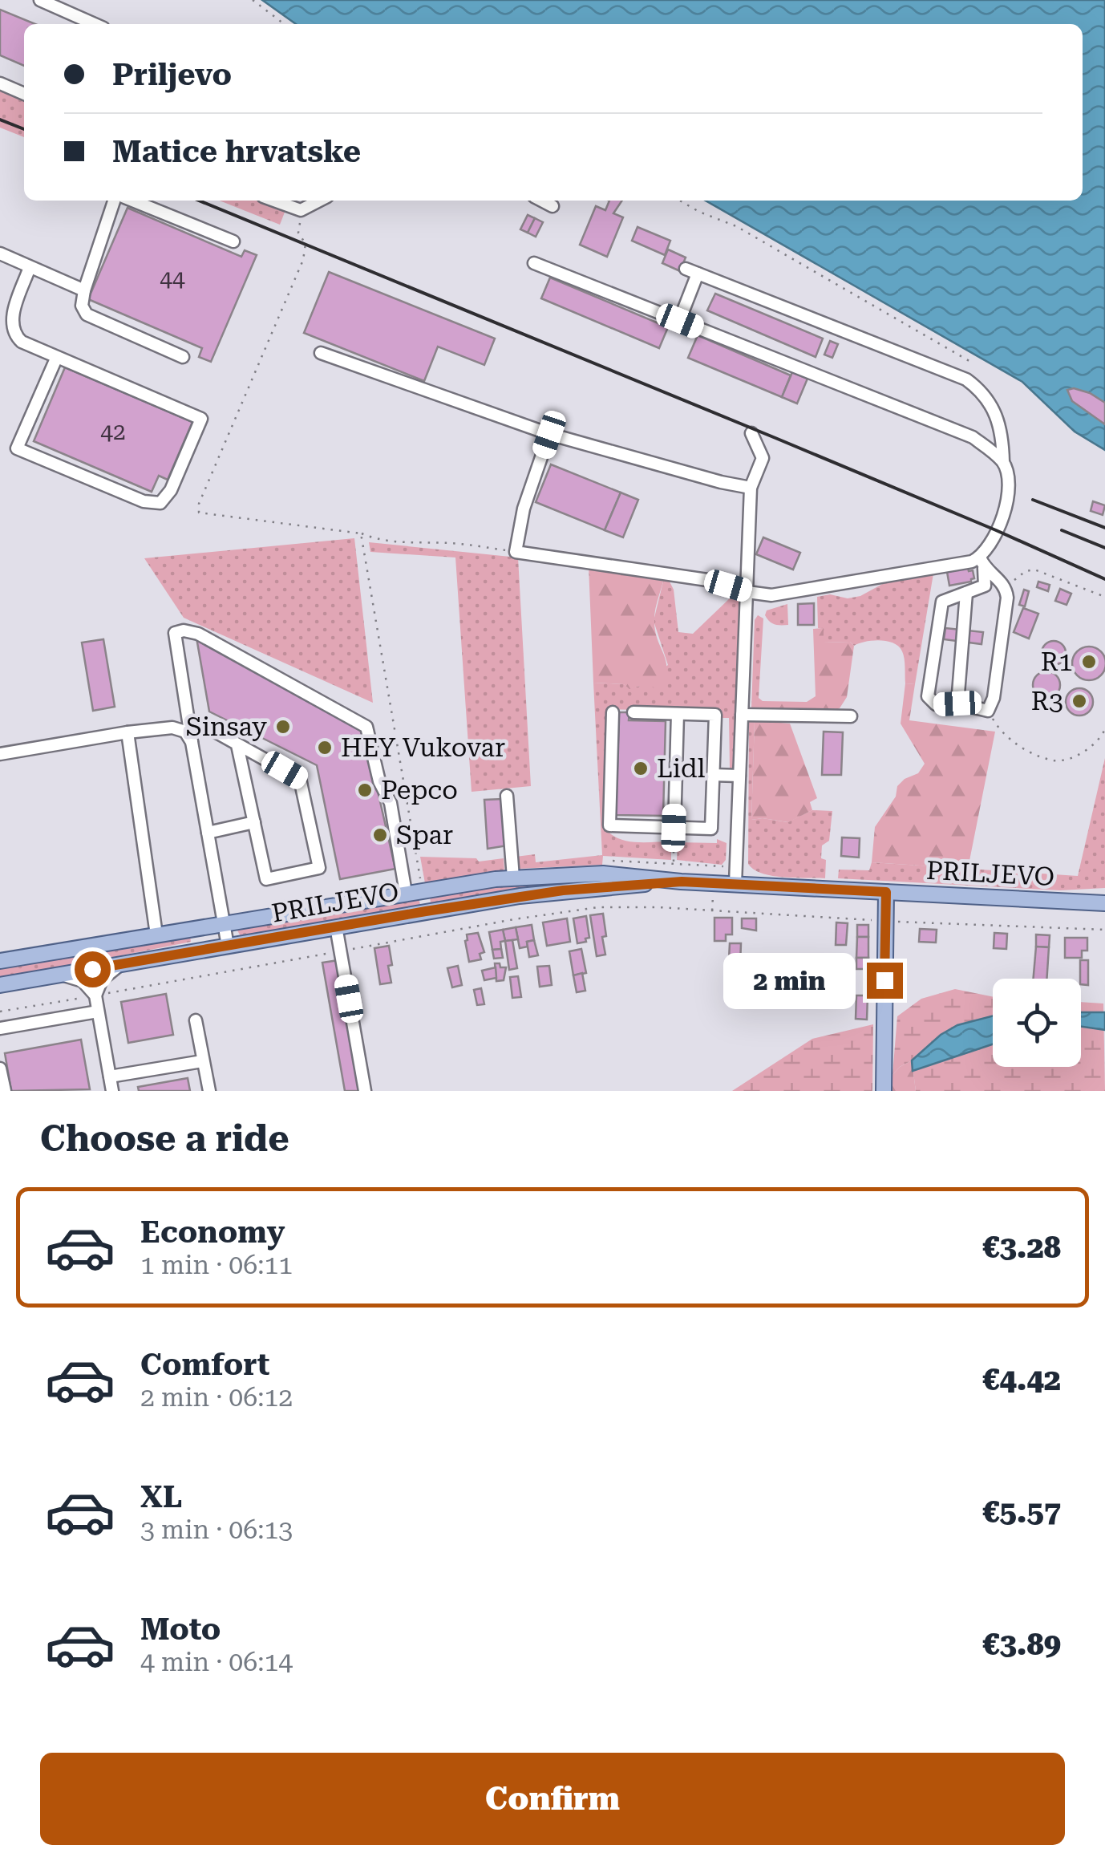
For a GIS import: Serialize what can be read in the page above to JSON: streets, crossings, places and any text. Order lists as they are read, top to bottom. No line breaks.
{"streets":{"main road":["PRILJEVO"]},"places":["R1","R3","Sinsay","HEY Vukovar","Lidl","Pepco","Spar"],"house_numbers":["44","42"],"page":{"banner":["Priljevo","Matice hrvatske"],"bubble":"2 min","heading":"Choose a ride","list":[{"name":"Economy","note":"1 min · 06:11","value":"€3.28"},{"name":"Comfort","note":"2 min · 06:12","value":"€4.42"},{"name":"XL","note":"3 min · 06:13","value":"€5.57"},{"name":"Moto","note":"4 min · 06:14","value":"€3.89"}],"buttons":"Confirm"}}
